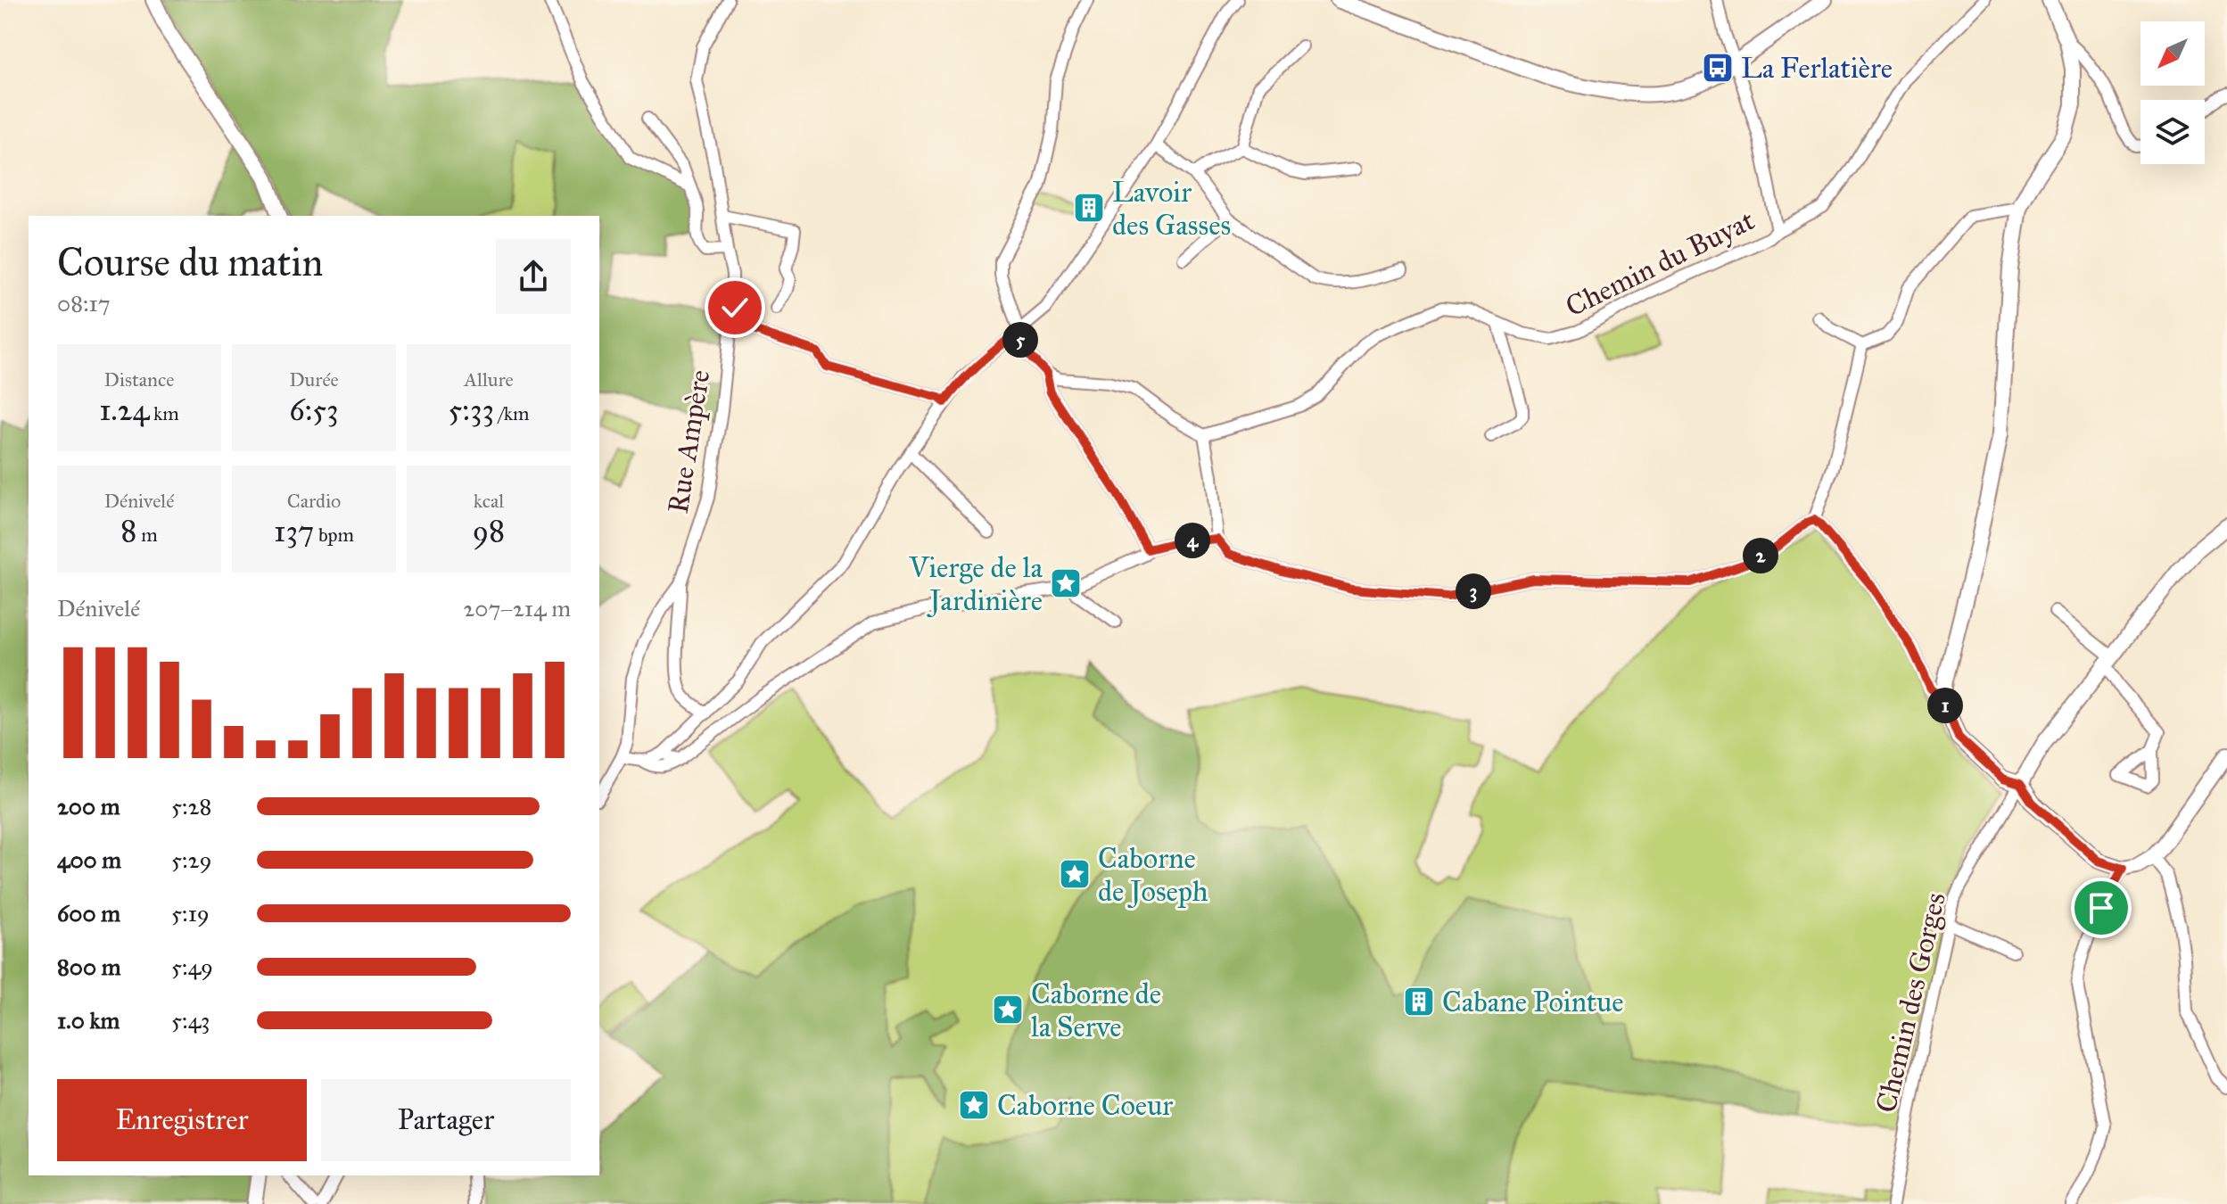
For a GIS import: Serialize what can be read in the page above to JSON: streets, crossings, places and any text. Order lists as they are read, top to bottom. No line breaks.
{"streets":{"street":["Chemin du Buyat","Rue Ampère","Chemin des Gorges"]},"places":{"bus stop":["La Ferlatière"],"building":["Lavoir des Gasses","Cabane Pointue"],"place":["Vierge de la Jardinière","Caborne de Joseph","Caborne de la Serve","Caborne Coeur"]},"north":"bottom left","page":{"heading":["Course du matin","08:17"],"pins":["5","4","2","3","1"],"stats":[["Distance","1.24 km"],["Durée","6:53"],["Allure","5:33 /km"],["Dénivelé","8 m"],["Cardio","137 bpm"],["kcal","98"]],"chart":["Dénivelé","207–214 m"],"list":[{"name":"200 m","note":"5:28"},{"name":"400 m","note":"5:29"},{"name":"600 m","note":"5:19"},{"name":"800 m","note":"5:49"},{"name":"1.0 km","note":"5:43"}],"buttons":["Enregistrer","Partager"]}}
